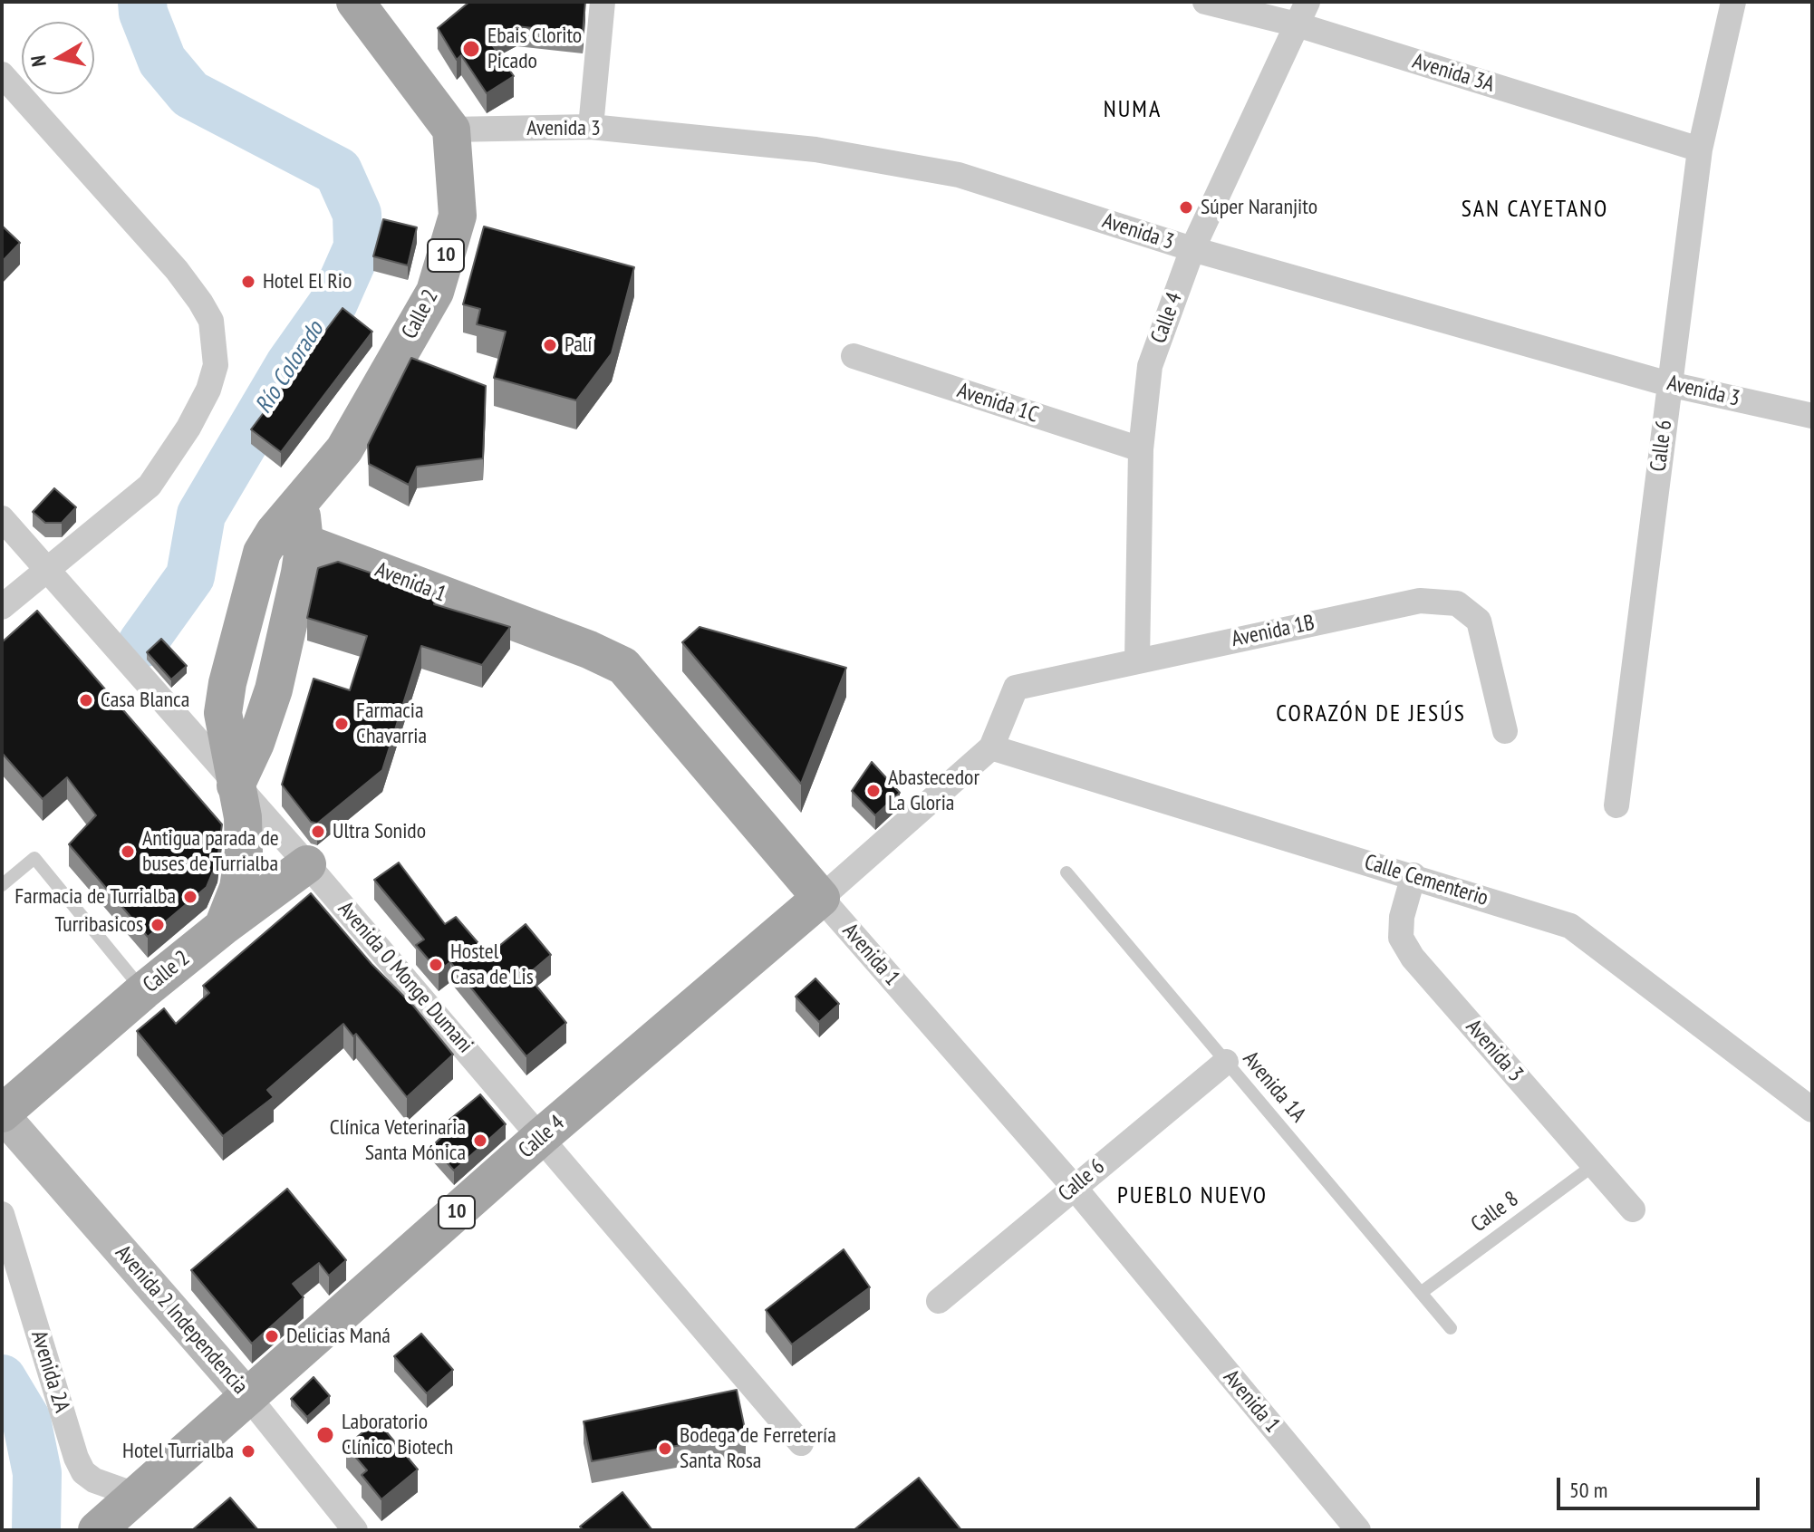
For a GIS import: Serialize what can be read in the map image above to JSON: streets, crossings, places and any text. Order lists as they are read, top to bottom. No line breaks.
{"streets":{"main road":["10","Calle 2","Calle 4","Avenida 1"],"street":["Avenida 3A","Avenida 3","Avenida 1C","Calle 6","Avenida 1B","Calle Cementerio","Avenida 0 Monge Dumani","Avenida 2 Independencia","Avenida 2A"],"lane":["Avenida 1A","Calle 8"]},"crossings":[["Avenida 3A","Calle 4"],["Avenida 3A","Calle 6"],["Avenida 3","Calle 2"],["Avenida 3","Calle 4"],["Avenida 3","Calle 6"],["Avenida 3","Calle Cementerio"],["Avenida 3","Calle 8"],["Calle 2","Avenida 1"],["Calle 2","Avenida 0 Monge Dumani"],["Calle 2","Avenida 2 Independencia"],["Calle 4","Avenida 1C"],["Calle 4","Avenida 1"],["Calle 4","Avenida 1B"],["Calle 4","Calle Cementerio"],["Calle 4","Avenida 0 Monge Dumani"],["Calle 4","Avenida 2 Independencia"],["Calle 4","Avenida 2A"],["Calle 6","Avenida 1"],["Calle 6","Avenida 1A"],["Avenida 1B","Calle Cementerio"],["Avenida 1A","Calle 8"]],"districts":["NUMA","SAN CAYETANO","CORAZÓN DE JESÚS","PUEBLO NUEVO"],"water":["Río Colorado"],"places":["Ebais Clorito Picado","Súper Naranjito","Hotel El Rio","Palí","Casa Blanca","Farmacia Chavarria","Abastecedor La Gloria","Ultra Sonido","Antigua parada de buses de Turrialba","Farmacia de Turrialba","Turribasicos","Hostel Casa de Lis","Clínica Veterinaria Santa Mónica","Delicias Maná","Laboratorio Clínico Biotech","Bodega de Ferretería Santa Rosa","Hotel Turrialba"],"scale_bar":"50 m","north":"left"}
